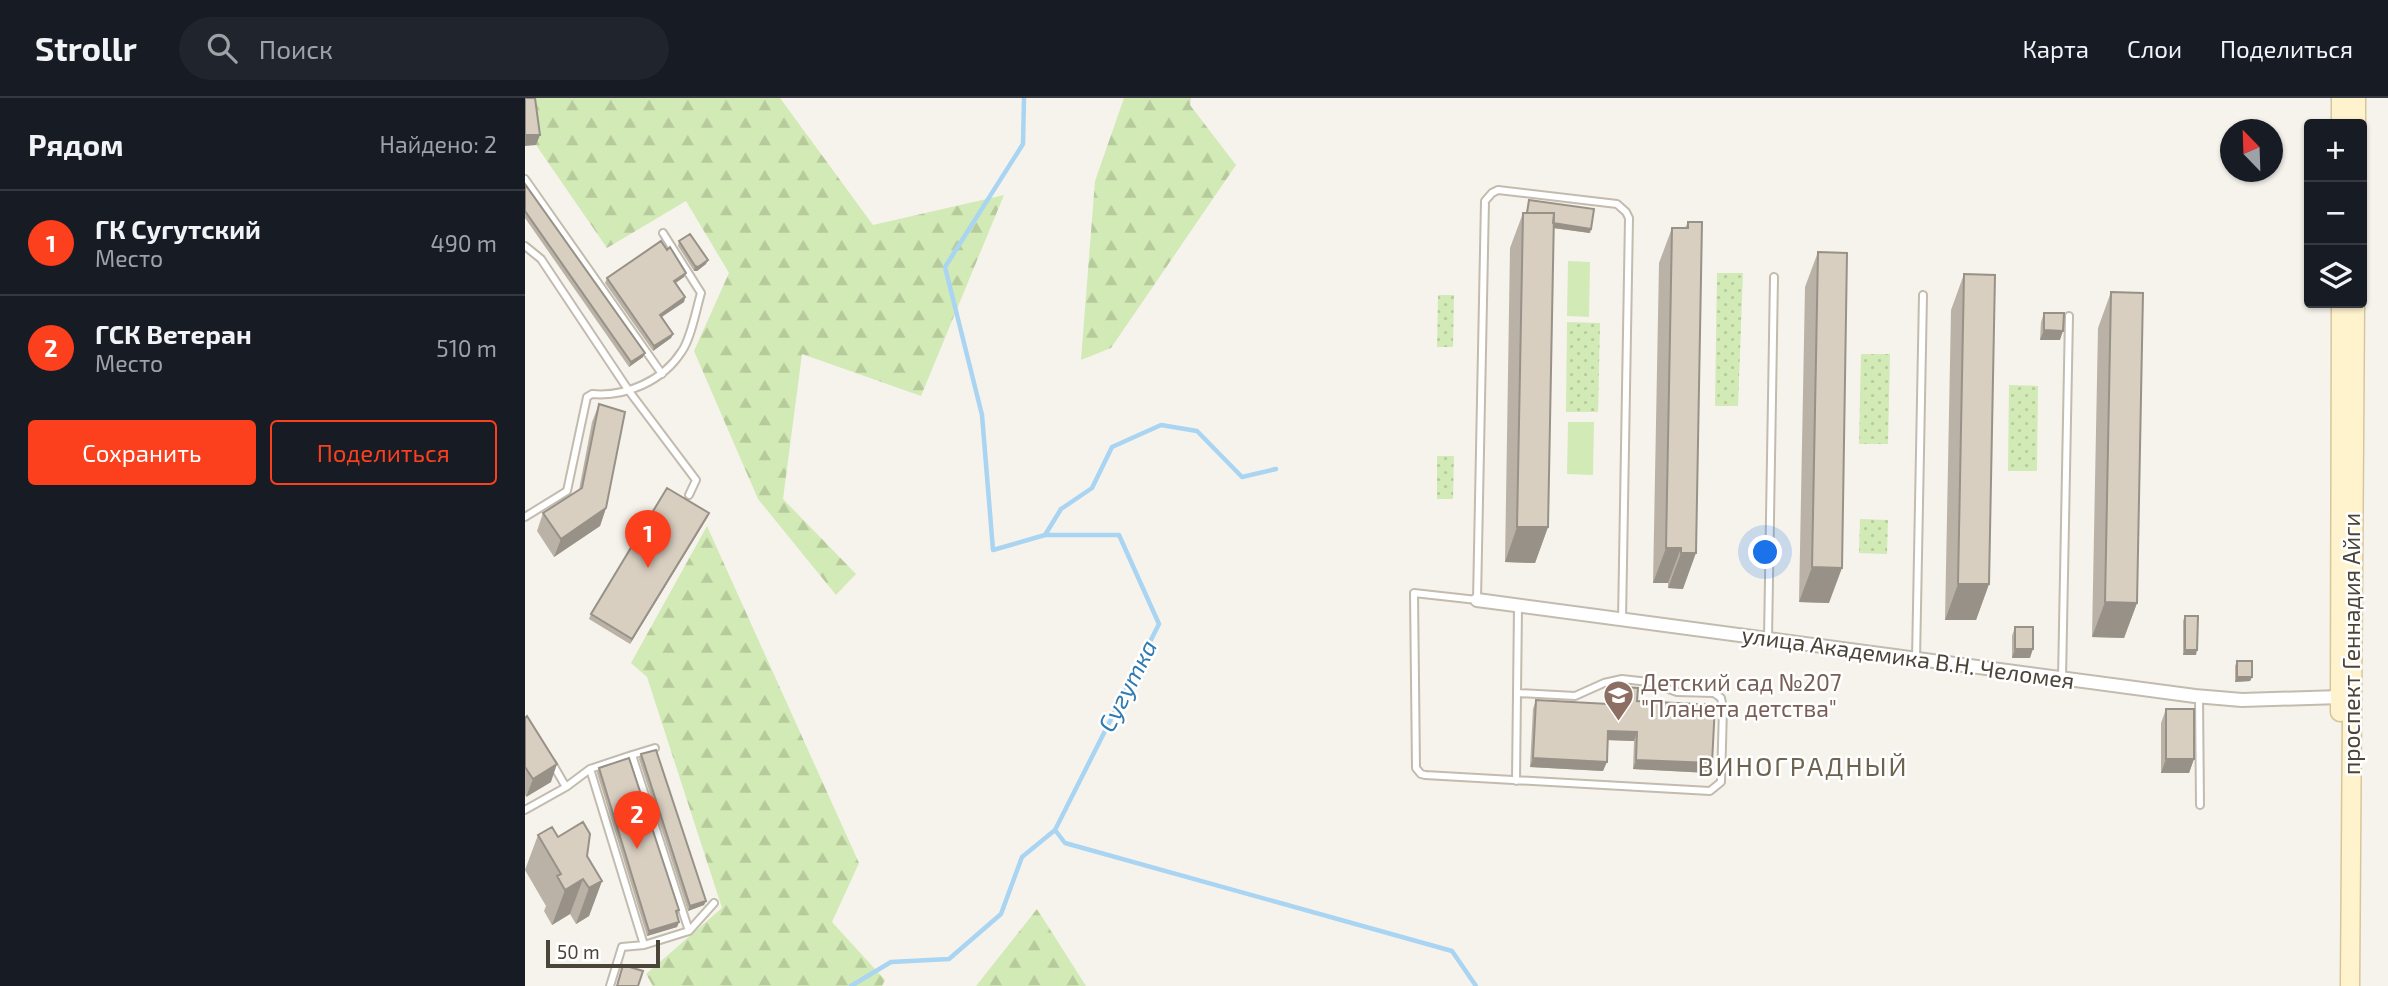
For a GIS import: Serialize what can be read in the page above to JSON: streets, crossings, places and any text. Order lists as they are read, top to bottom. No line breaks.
{"streets":{"main road":["проспект Геннадия Айги"],"street":["улица Академика В.Н. Челомея"]},"crossings":[["проспект Геннадия Айги","улица Академика В.Н. Челомея"]],"districts":["ВИНОГРАДНЫЙ"],"water":["Сугутка"],"places":{"school or university":["Детский сад №207 \"Планета детства\""]},"scale_bar":"50 m","north":"top left","page":{"header":"Strollr","search":"Поиск","nav":["Карта","Слои","Поделиться"],"heading":["Рядом","Найдено: 2"],"map_buttons":["+","−"],"list":[{"mark":"1","name":"ГК Сугутский","note":"Место","value":"490 m"},{"mark":"2","name":"ГСК Ветеран","note":"Место","value":"510 m"}],"buttons":["Сохранить","Поделиться"],"pins":["1","2"],"scale":"50 m"}}
